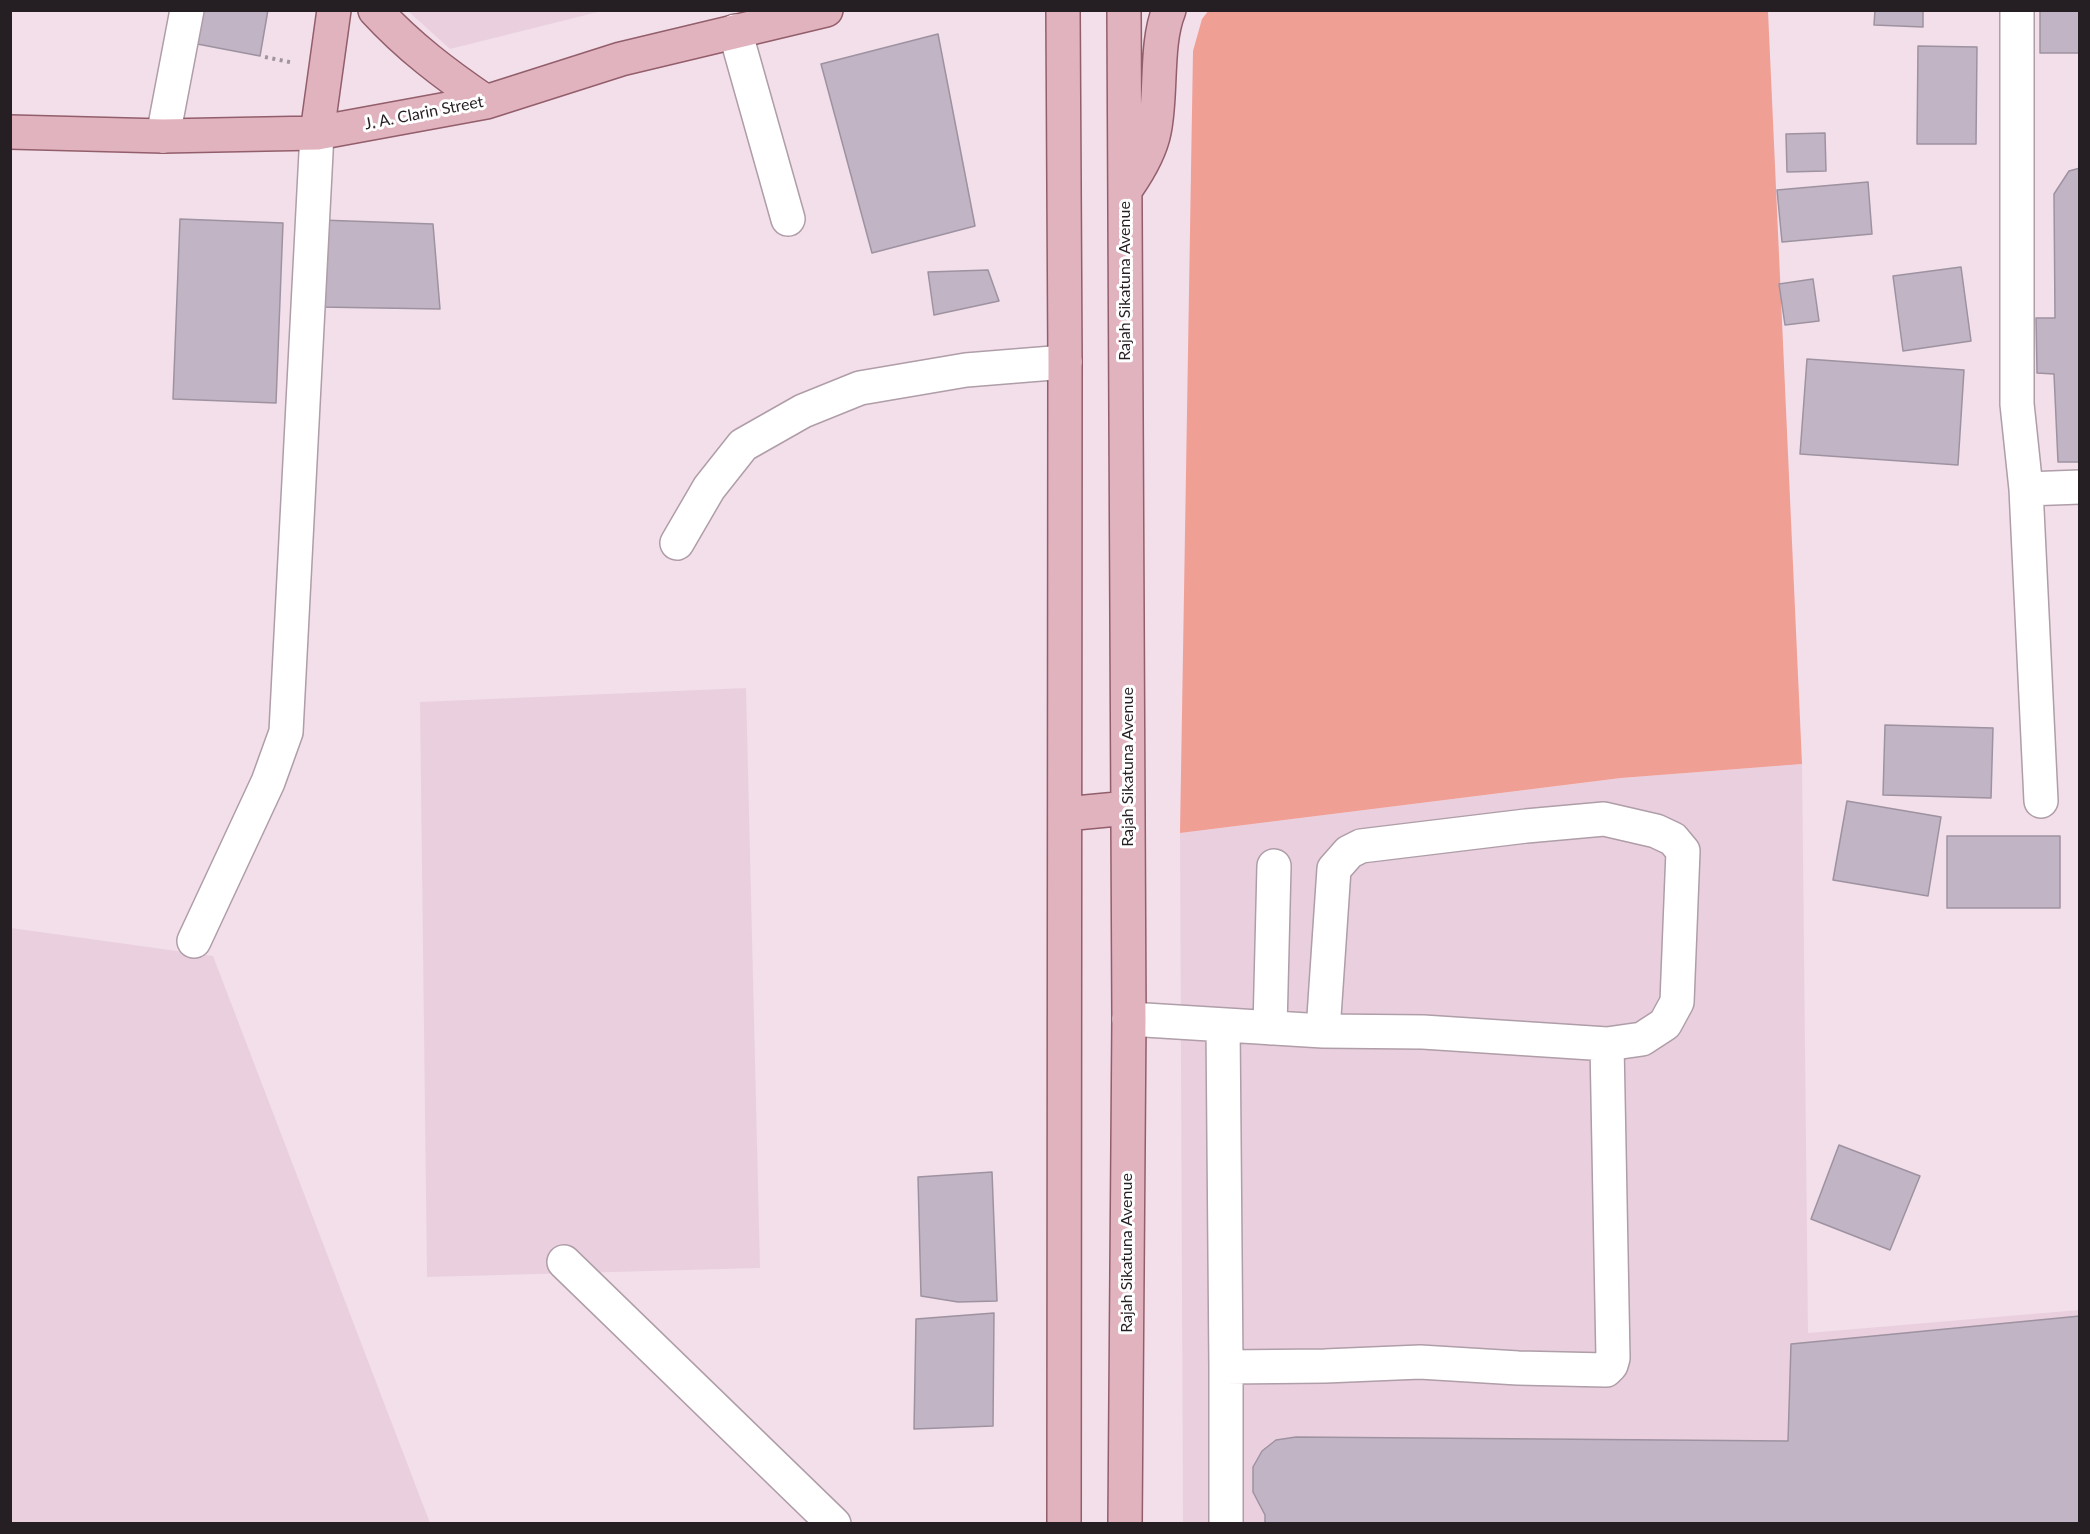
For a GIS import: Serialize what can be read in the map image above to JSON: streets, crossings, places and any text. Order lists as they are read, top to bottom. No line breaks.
{"streets":{"main road":["J. A. Clarin Street","Rajah Sikatuna Avenue"]}}
